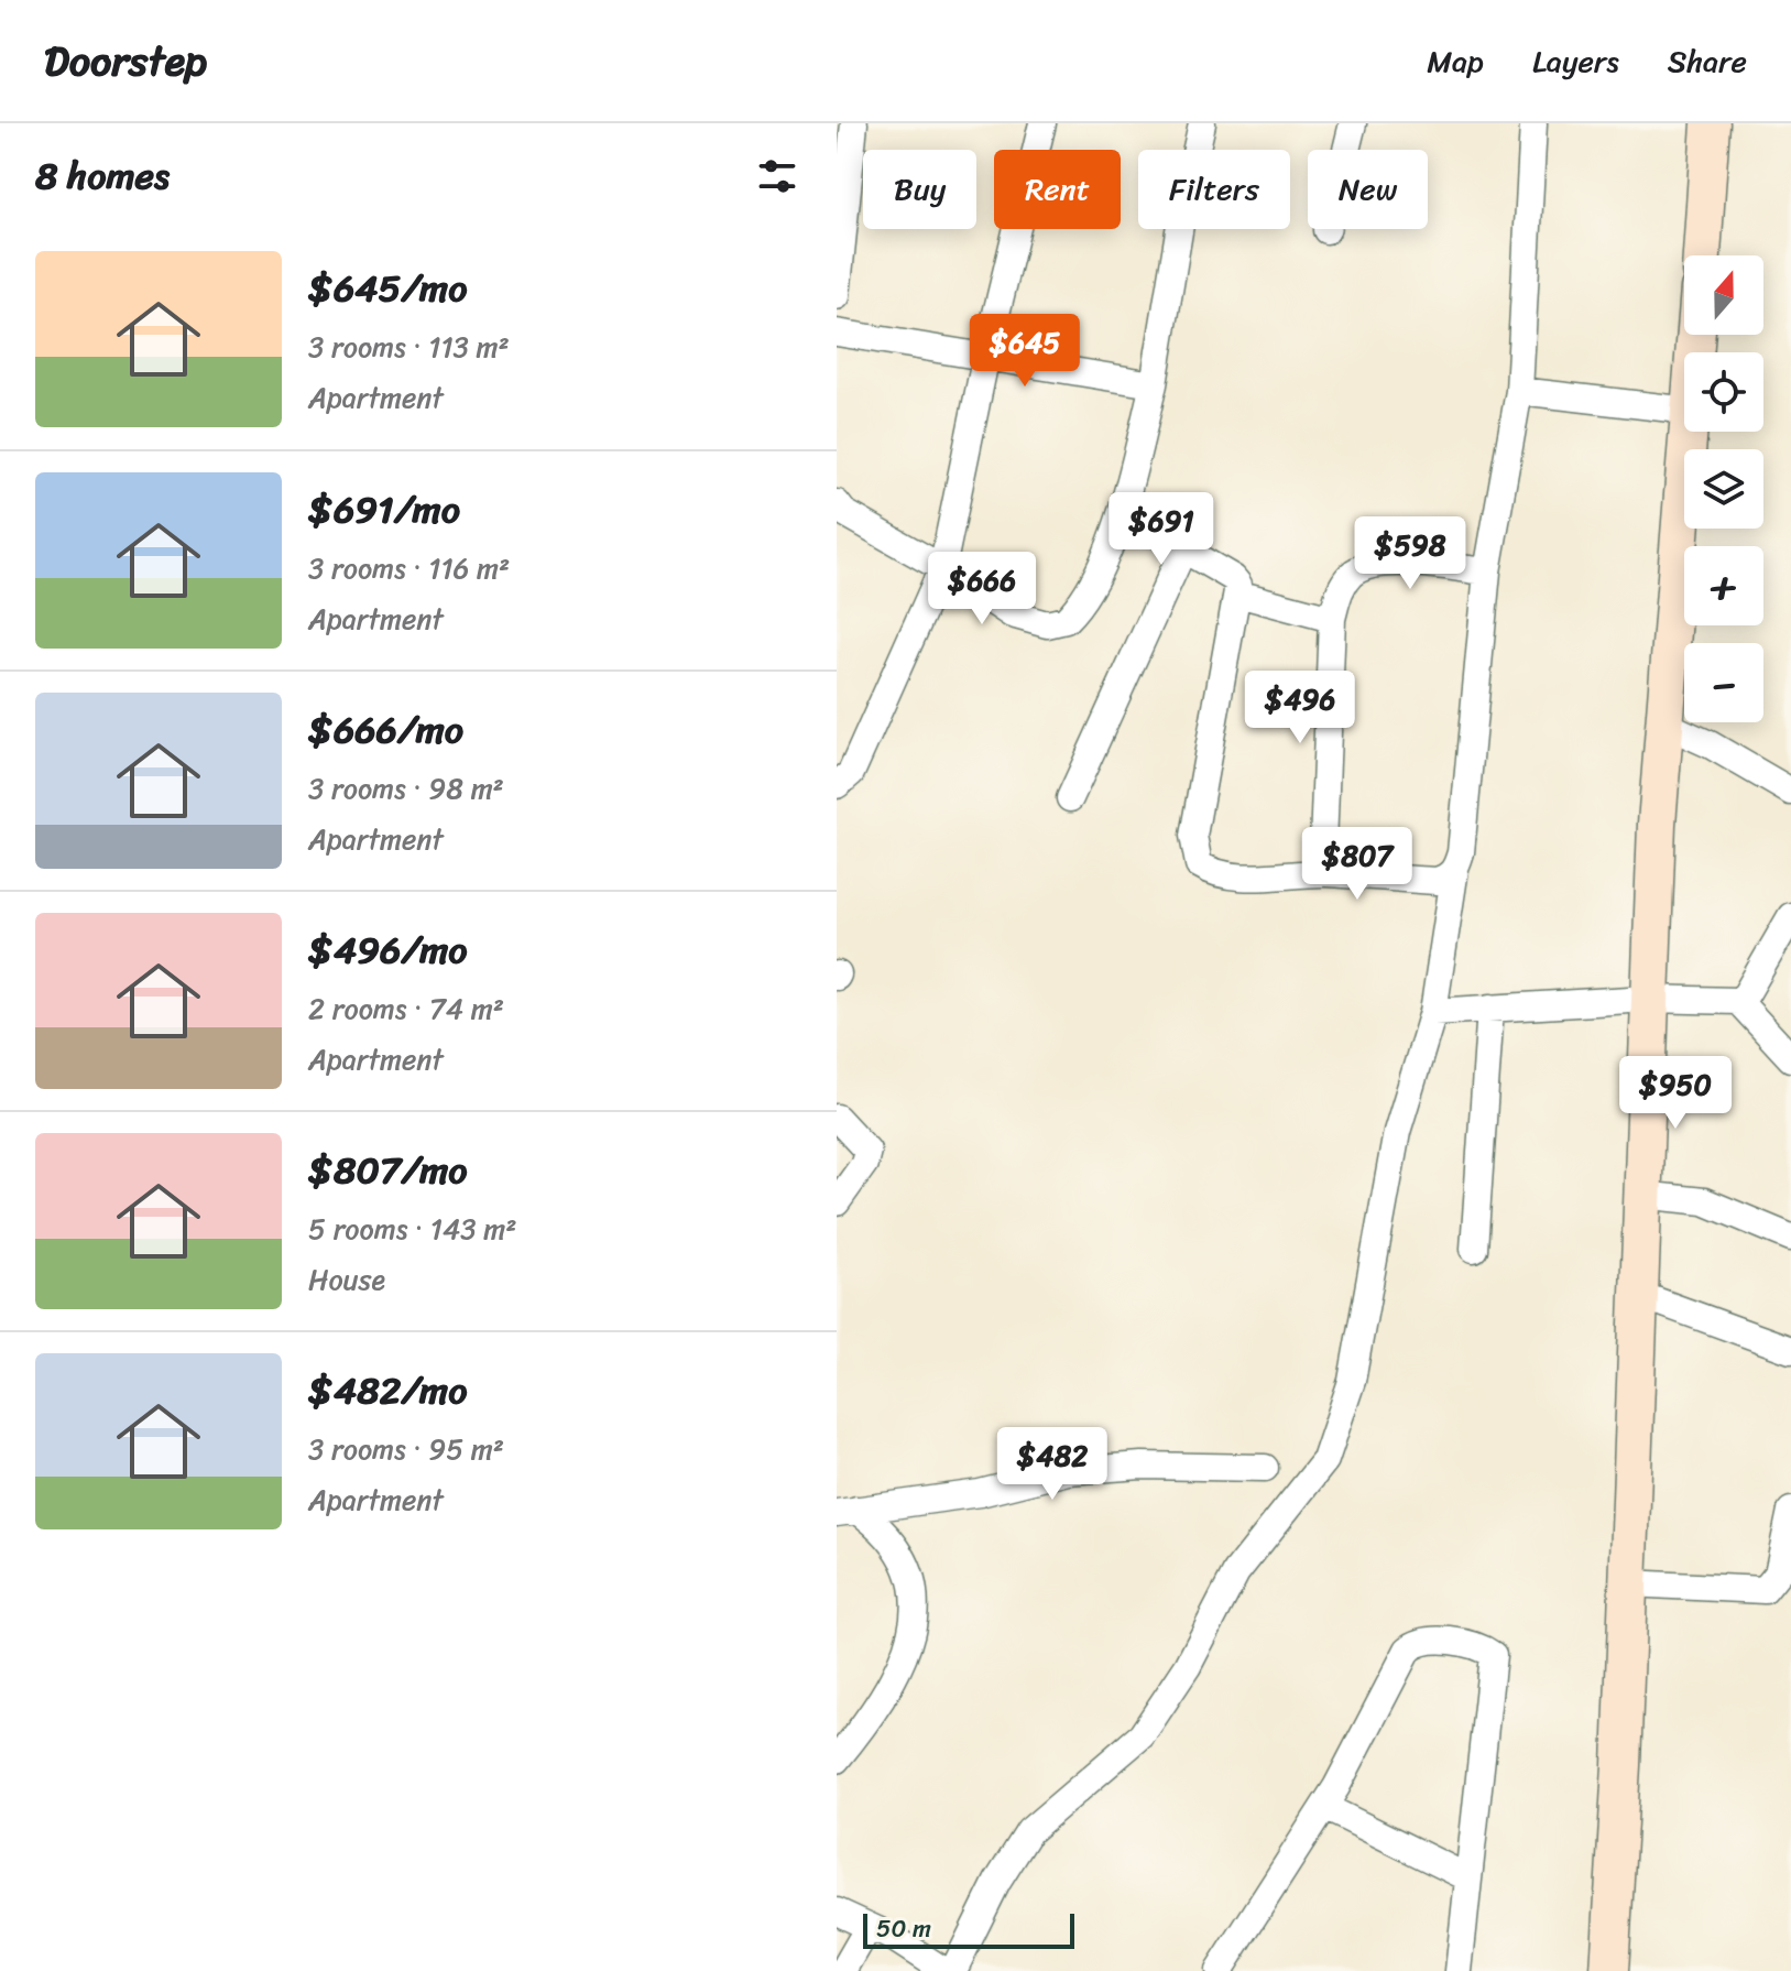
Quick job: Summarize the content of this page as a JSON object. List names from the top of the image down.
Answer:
{
  "scale_bar": "50 m",
  "north": "top",
  "page": {
    "header": "Doorstep",
    "nav": ["Map", "Layers", "Share"],
    "heading": "8 homes",
    "chip": [
      "Buy",
      "Rent",
      "Filters",
      "New"
    ],
    "list": [
      {
        "name": "$645/mo",
        "note": "3 rooms · 113 m² · Apartment"
      },
      {
        "name": "$691/mo",
        "note": "3 rooms · 116 m² · Apartment"
      },
      {
        "name": "$666/mo",
        "note": "3 rooms · 98 m² · Apartment"
      },
      {
        "name": "$496/mo",
        "note": "2 rooms · 74 m² · Apartment"
      },
      {
        "name": "$807/mo",
        "note": "5 rooms · 143 m² · House"
      },
      {
        "name": "$482/mo",
        "note": "3 rooms · 95 m² · Apartment"
      }
    ],
    "map_buttons": ["+", "−"],
    "price": [
      "$645",
      "$691",
      "$598",
      "$666",
      "$496",
      "$807",
      "$950",
      "$482"
    ],
    "scale": "50 m"
  }
}
